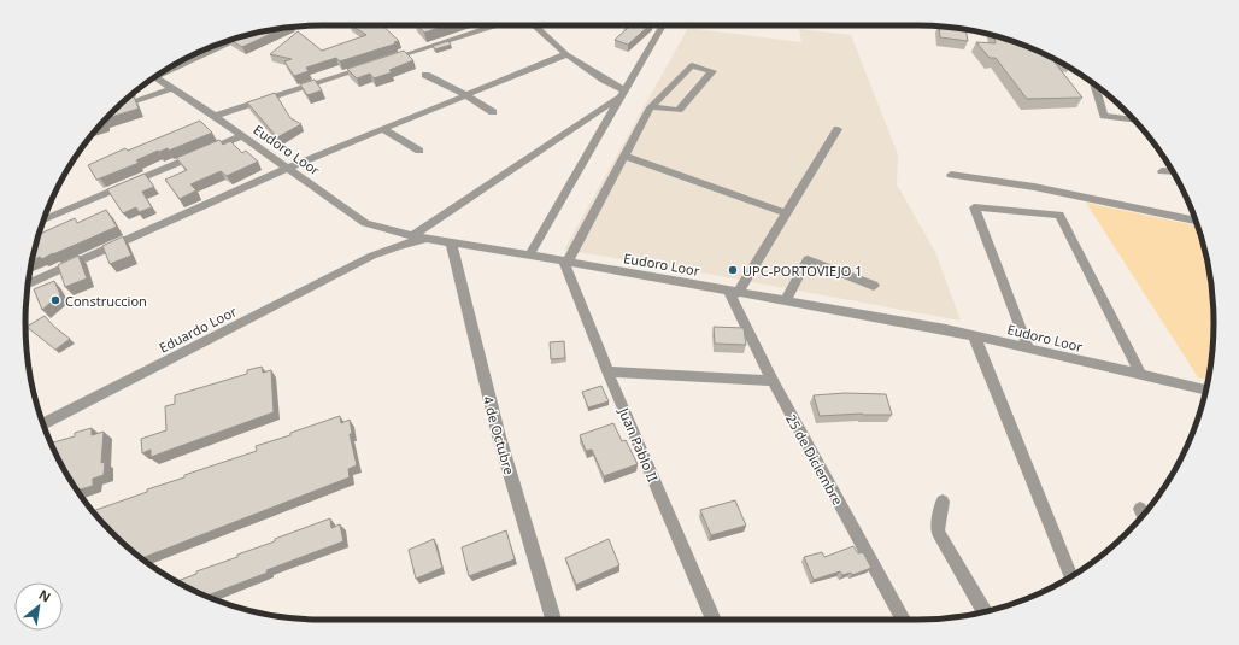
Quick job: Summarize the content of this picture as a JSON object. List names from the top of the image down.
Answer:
{
  "streets": {
    "street": [
      "Eudoro Loor",
      "Eduardo Loor",
      "4 de Octubre",
      "Juan Pablo II",
      "25 de Diciembre"
    ]
  },
  "crossings": [
    ["Eudoro Loor", "Eduardo Loor"],
    ["Eudoro Loor", "4 de Octubre"],
    ["Eudoro Loor", "Juan Pablo II"],
    ["Eudoro Loor", "25 de Diciembre"]
  ],
  "places": ["UPC-PORTOVIEJO 1", "Construccion"],
  "north": "top right"
}
